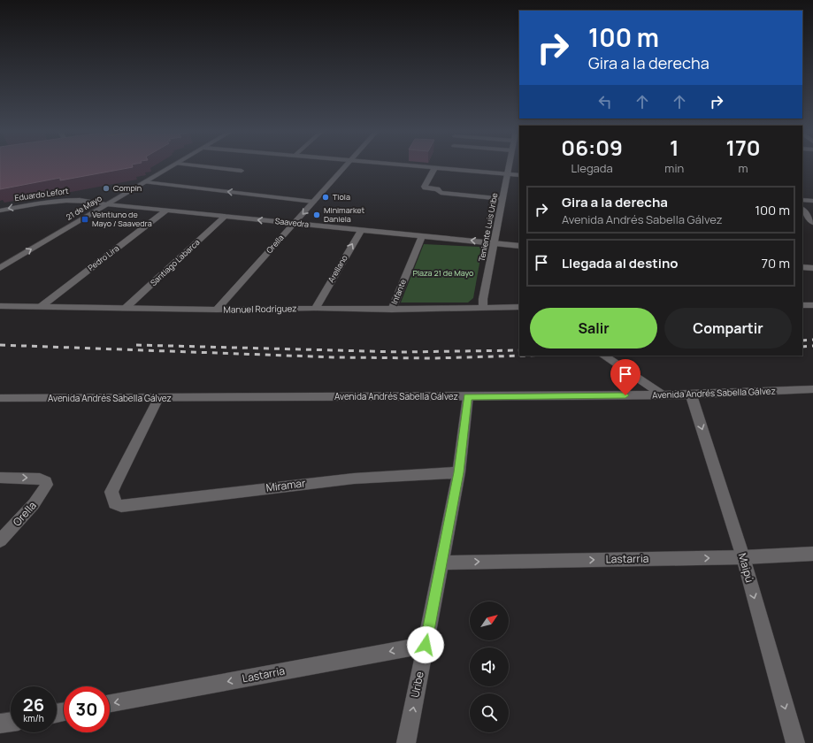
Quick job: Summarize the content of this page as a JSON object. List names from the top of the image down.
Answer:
{
  "streets": {
    "street": [
      "Eduardo Lefort",
      "21 de Mayo",
      "Saavedra",
      "Teniente Luis Uribe",
      "Orella",
      "Pedro Lira",
      "Santiago Labarca",
      "Arellano",
      "Infante",
      "Manuel Rodríguez",
      "Avenida Andrés Sabella Gálvez",
      "Miramar",
      "Lastarria",
      "Maipú",
      "Uribe"
    ]
  },
  "crossings": [
    ["Eduardo Lefort", "21 de Mayo"],
    ["Eduardo Lefort", "Saavedra"],
    ["21 de Mayo", "Saavedra"],
    ["Saavedra", "Teniente Luis Uribe"],
    ["Saavedra", "Orella"],
    ["Saavedra", "Pedro Lira"],
    ["Saavedra", "Santiago Labarca"],
    ["Saavedra", "Arellano"],
    ["Saavedra", "Infante"],
    ["Teniente Luis Uribe", "Manuel Rodríguez"],
    ["Orella", "Manuel Rodríguez"],
    ["Pedro Lira", "Manuel Rodríguez"],
    ["Santiago Labarca", "Manuel Rodríguez"],
    ["Arellano", "Manuel Rodríguez"],
    ["Infante", "Manuel Rodríguez"],
    ["Avenida Andrés Sabella Gálvez", "Miramar"],
    ["Avenida Andrés Sabella Gálvez", "Maipú"],
    ["Avenida Andrés Sabella Gálvez", "Uribe"],
    ["Miramar", "Uribe"],
    ["Lastarria", "Maipú"],
    ["Lastarria", "Uribe"]
  ],
  "one_way": [
    "Eduardo Lefort",
    "21 de Mayo",
    "Arellano",
    "Maipú"
  ],
  "parks": ["Plaza 21 de Mayo"],
  "places": {
    "other": ["Compin", "Tiola", "Minimarket Daniela"],
    "transit": ["Veintiuno de Mayo / Saavedra"]
  },
  "north": "top right",
  "page": {
    "turn": ["100 m", "Gira a la derecha"],
    "eta": [
      "06:09",
      "Llegada",
      "1",
      "min",
      "170",
      "m"
    ],
    "list": [
      {
        "name": "Gira a la derecha",
        "note": "Avenida Andrés Sabella Gálvez",
        "value": "100 m"
      },
      {
        "name": "Llegada al destino",
        "value": "70 m"
      }
    ],
    "buttons": ["Salir", "Compartir"],
    "speed": "26 km/h",
    "limit": "30"
  }
}
